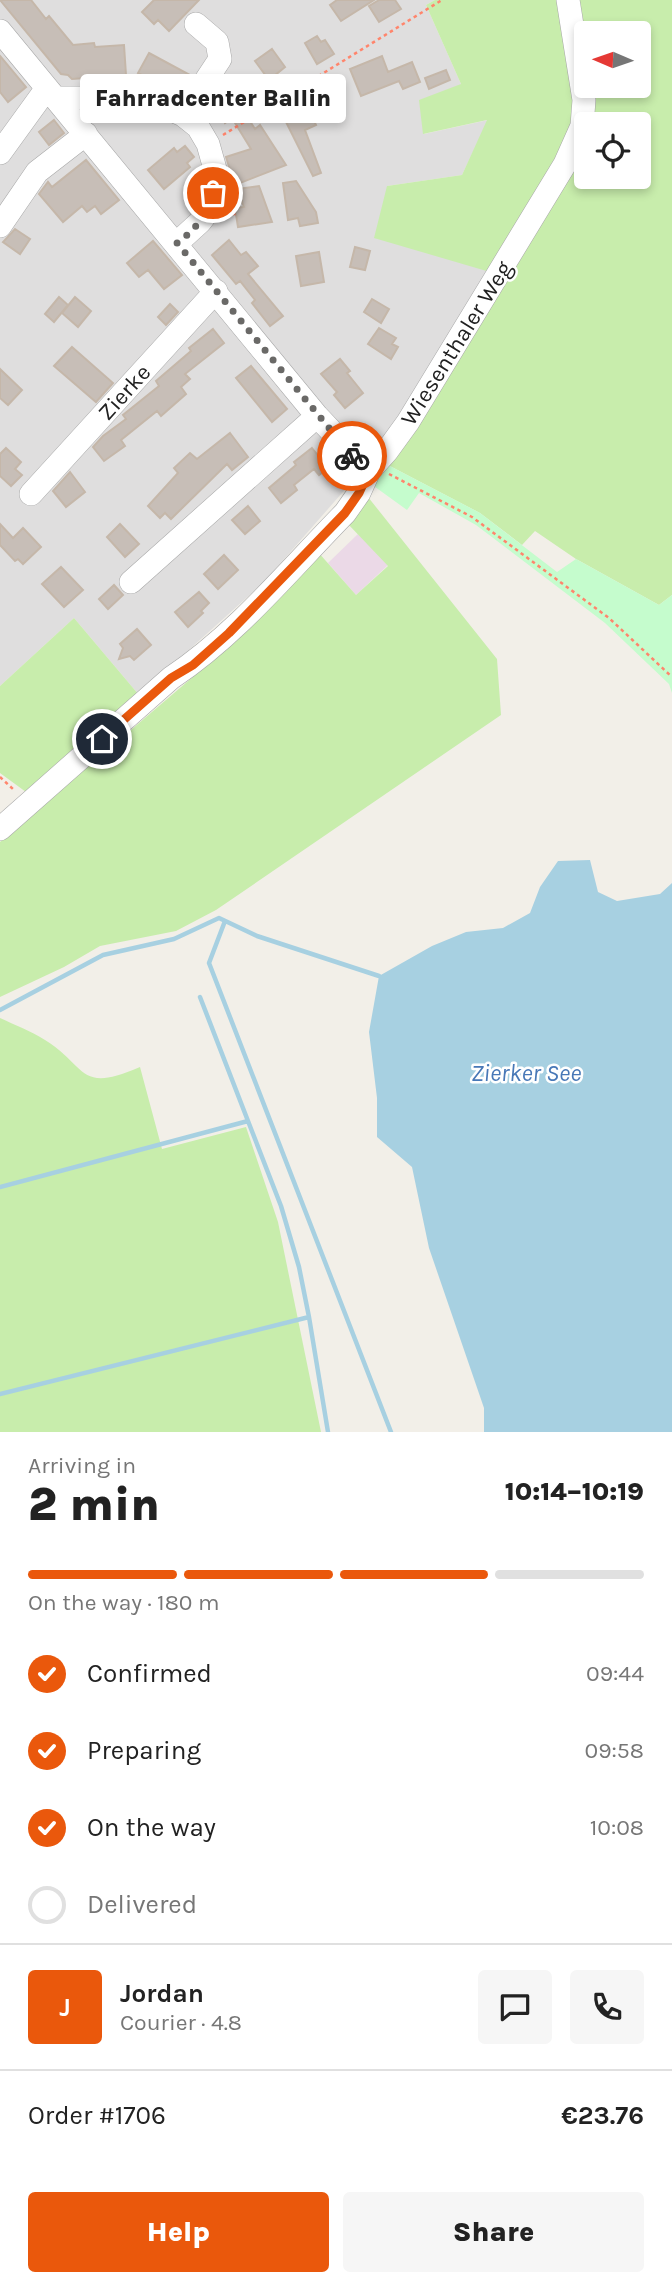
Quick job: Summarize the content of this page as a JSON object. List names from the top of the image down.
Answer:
{
  "streets": {
    "street": ["Wiesenthaler Weg", "Zierke"]
  },
  "water": ["Zierker See"],
  "places": ["Fahrradcenter Ballin"],
  "north": "left",
  "page": {
    "bubble": "Fahrradcenter Ballin",
    "heading": ["2 min", "Arriving in", "10:14–10:19"],
    "panel": [
      "Jordan",
      "Courier · 4.8",
      "Order #1706",
      "€23.76"
    ],
    "bar": "On the way · 180 m",
    "list": [
      ["Confirmed", "09:44"],
      ["Preparing", "09:58"],
      ["On the way", "10:08"],
      "Delivered"
    ],
    "round": "J",
    "buttons": ["Help", "Share"]
  }
}
